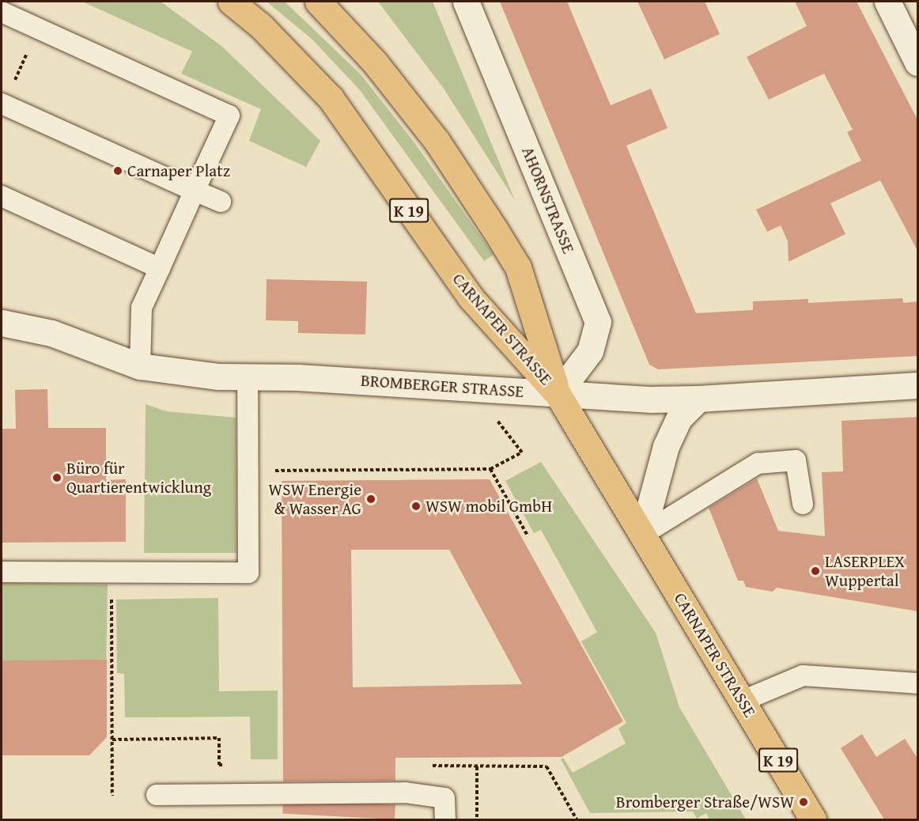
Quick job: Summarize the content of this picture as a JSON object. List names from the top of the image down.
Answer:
{
  "streets": {
    "main road": ["K 19", "CARNAPER STRASSE"],
    "street": ["AHORNSTRASSE", "BROMBERGER STRASSE"]
  },
  "crossings": [
    ["AHORNSTRASSE", "CARNAPER STRASSE"],
    ["AHORNSTRASSE", "BROMBERGER STRASSE"],
    ["CARNAPER STRASSE", "BROMBERGER STRASSE"]
  ],
  "places": [
    "Carnaper Platz",
    "Büro für Quartierentwicklung",
    "WSW Energie & Wasser AG",
    "WSW mobil GmbH",
    "LASERPLEX Wuppertal",
    "Bromberger Straße/WSW"
  ]
}
